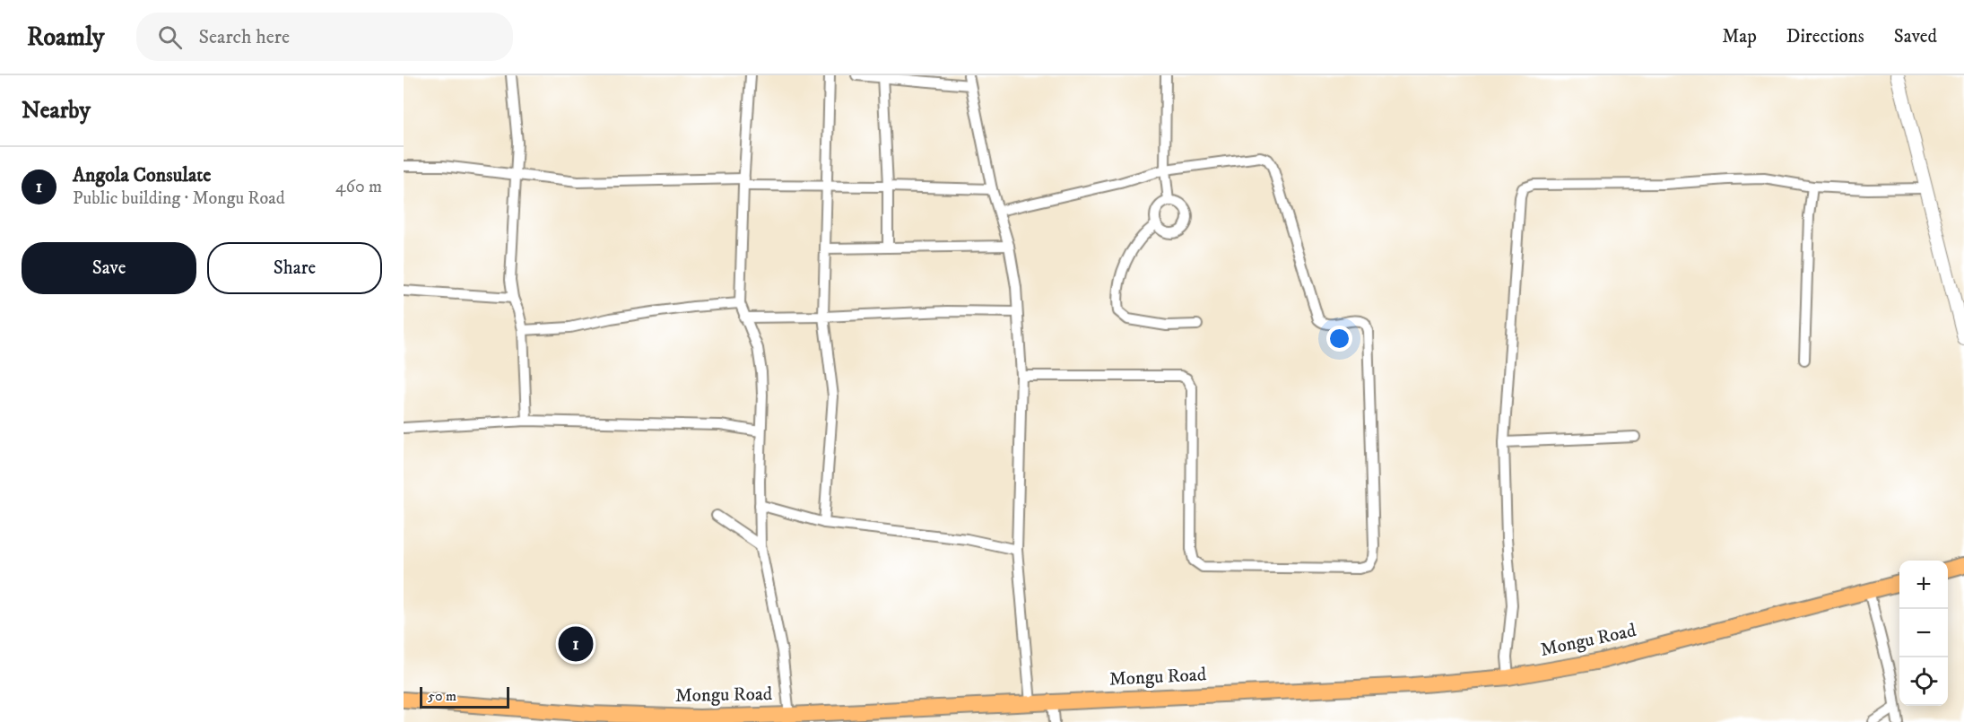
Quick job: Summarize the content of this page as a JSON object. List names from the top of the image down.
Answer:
{
  "streets": {
    "main road": ["Mongu Road"]
  },
  "scale_bar": "50 m",
  "page": {
    "header": "Roamly",
    "search": "Search here",
    "nav": ["Map", "Directions", "Saved"],
    "heading": "Nearby",
    "list": [
      {
        "mark": "1",
        "name": "Angola Consulate",
        "note": "Public building · Mongu Road",
        "value": "460 m"
      }
    ],
    "buttons": ["Save", "Share"],
    "map_buttons": ["+", "−"],
    "pins": "1",
    "scale": "50 m"
  }
}
